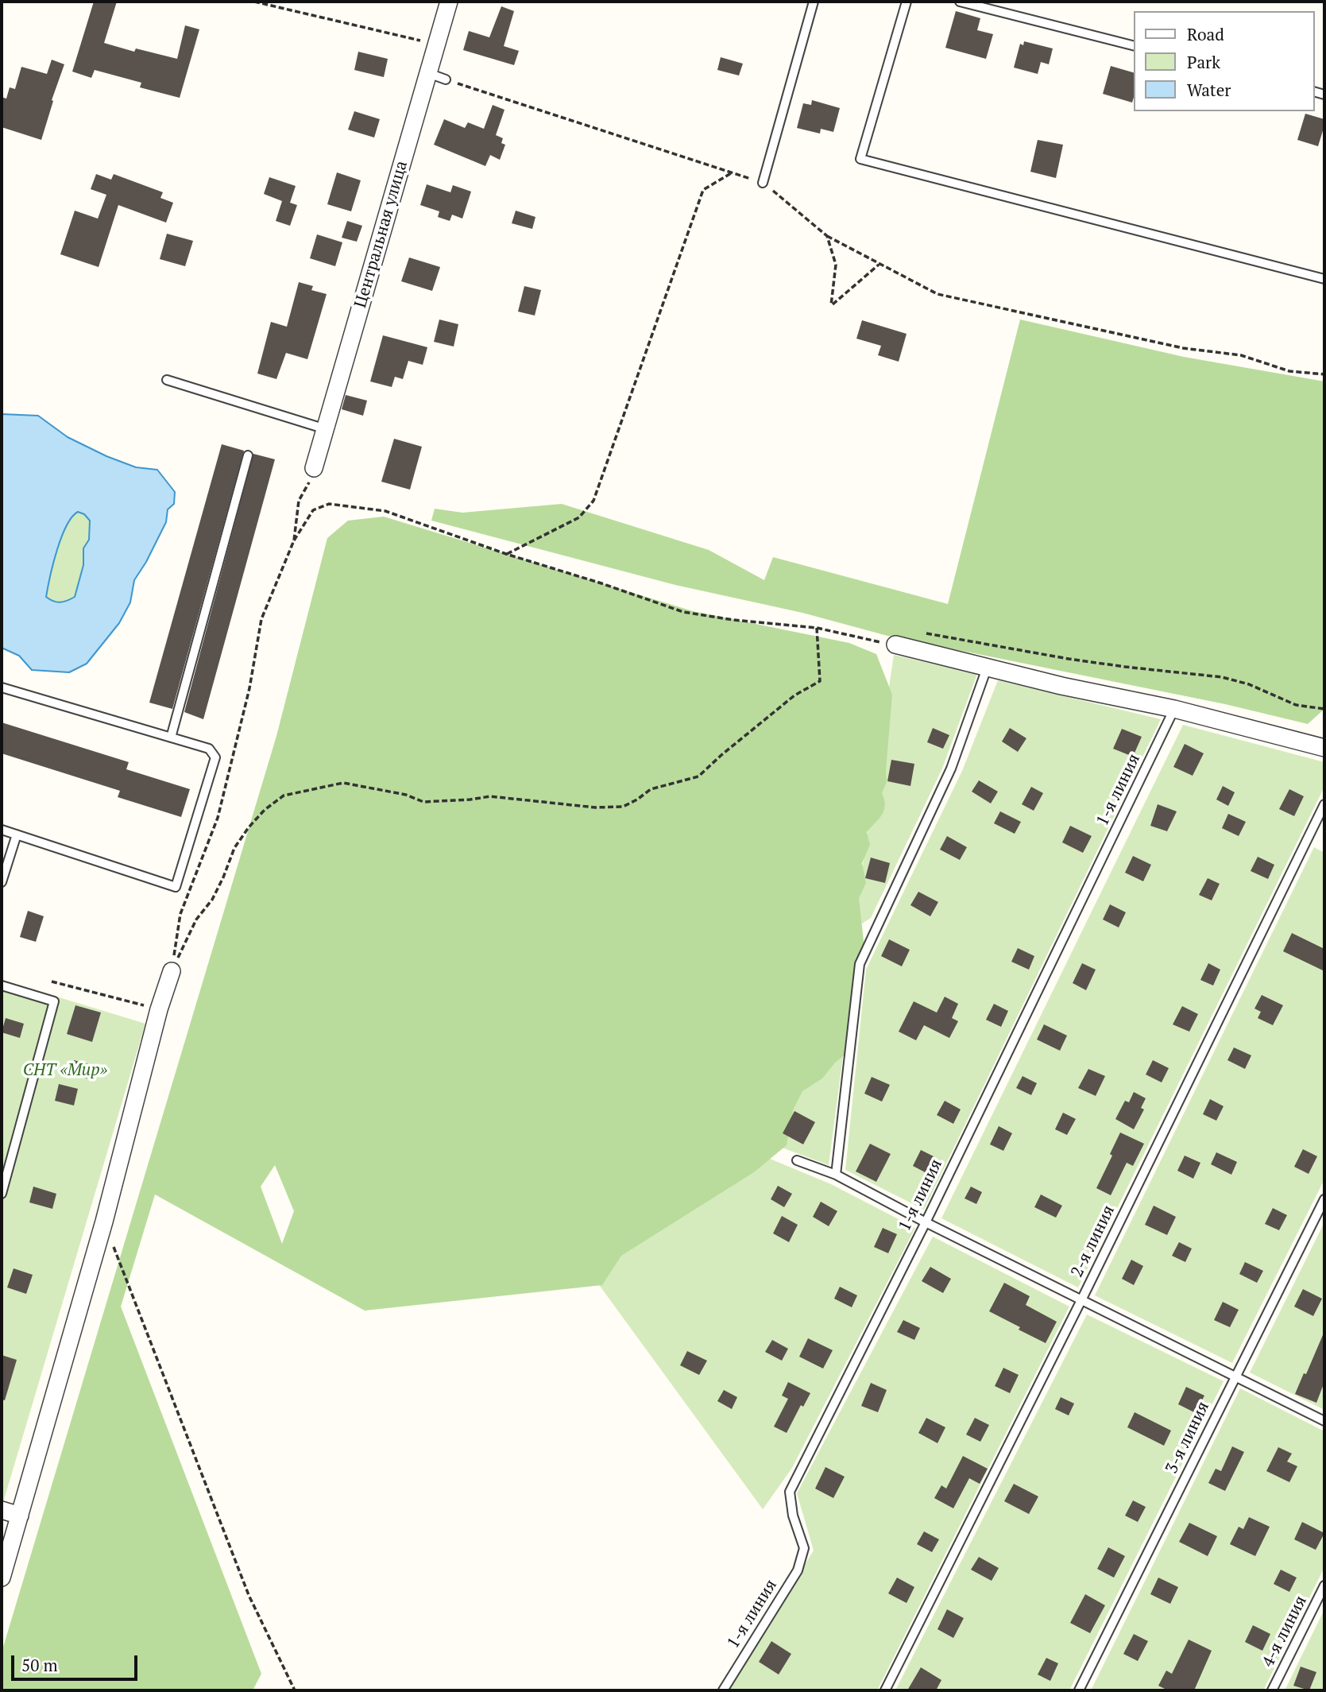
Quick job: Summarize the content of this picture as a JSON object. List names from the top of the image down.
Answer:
{
  "streets": {
    "street": ["Центральная улица"],
    "lane": [
      "1-я линия",
      "2-я линия",
      "3-я линия",
      "4-я линия"
    ]
  },
  "parks": ["СНТ «Мир»"],
  "legend": ["Road", "Park", "Water"],
  "scale_bar": "50 m"
}
